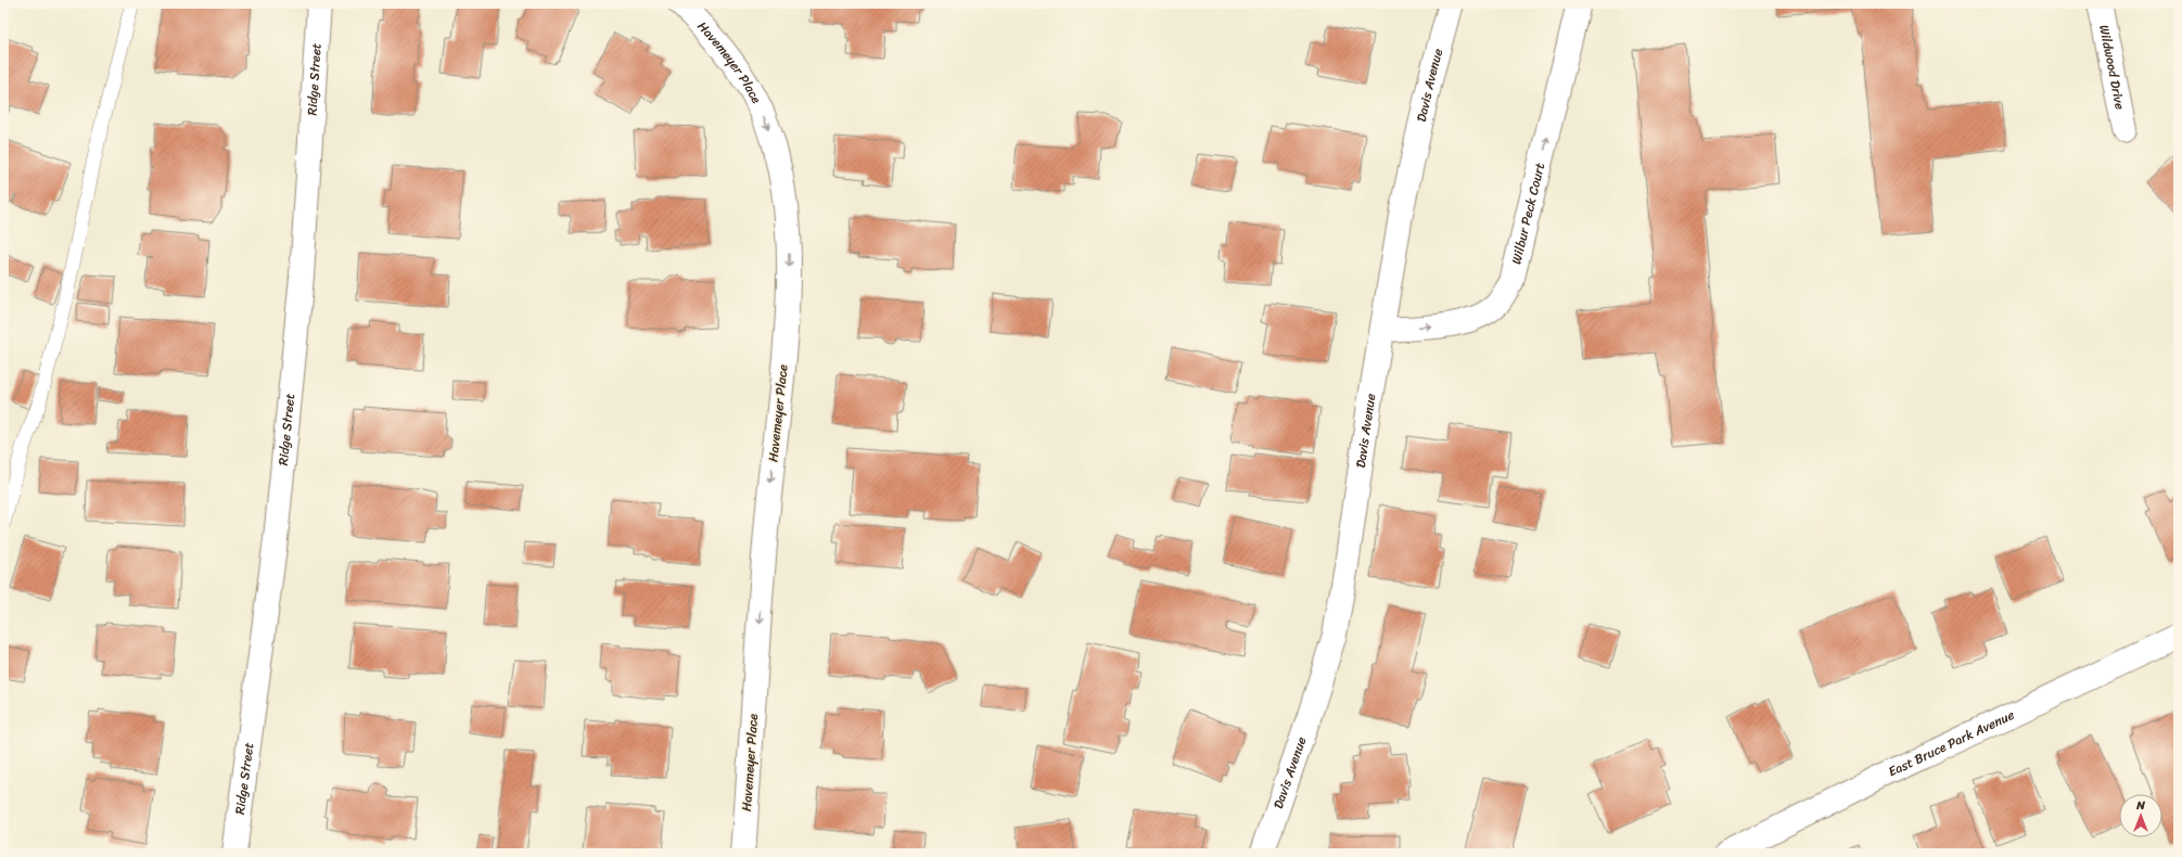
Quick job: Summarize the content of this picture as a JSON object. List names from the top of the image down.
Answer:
{
  "streets": {
    "street": [
      "Havemeyer Place",
      "Wildwood Drive",
      "Ridge Street",
      "Davis Avenue",
      "Wilbur Peck Court",
      "East Bruce Park Avenue"
    ]
  },
  "crossings": [
    ["Davis Avenue", "Wilbur Peck Court"]
  ],
  "one_way": ["Havemeyer Place", "Wilbur Peck Court"],
  "north": "top"
}
